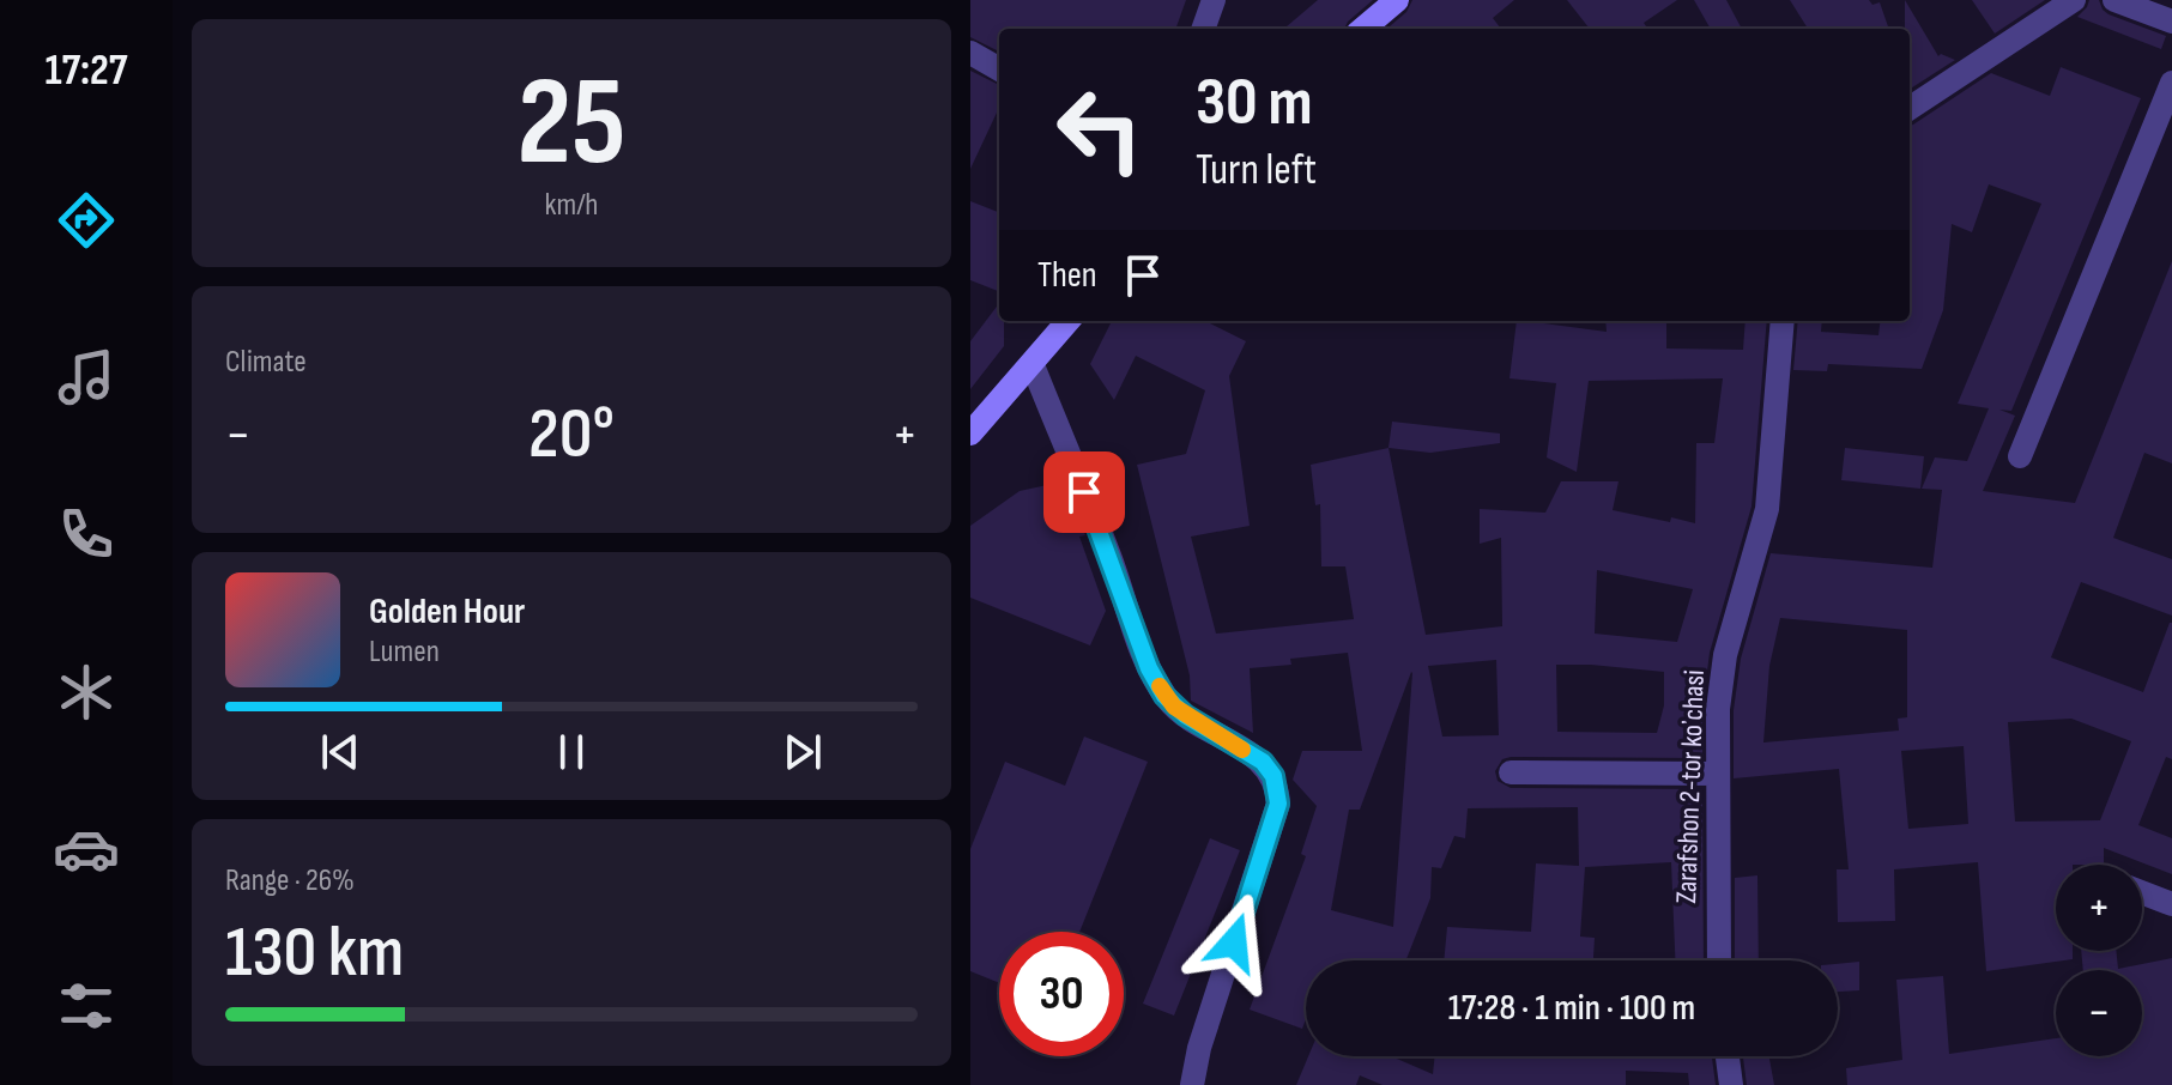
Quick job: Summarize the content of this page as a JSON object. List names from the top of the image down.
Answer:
{
  "streets": {
    "street": ["Zarafshon 2-tor koʼchasi"]
  },
  "page": {
    "tabs": "17:27",
    "tile": [
      ["25", "km/h"],
      "Climate",
      ["Range · 26%", "130 km"]
    ],
    "turn": ["30 m", "Turn left"],
    "then": "Then",
    "heat": ["−", "20°", "+"],
    "song": ["Golden Hour", "Lumen"],
    "map_buttons": ["+", "−"],
    "limit": "30",
    "trip": "17:28 · 1 min · 100 m"
  }
}
